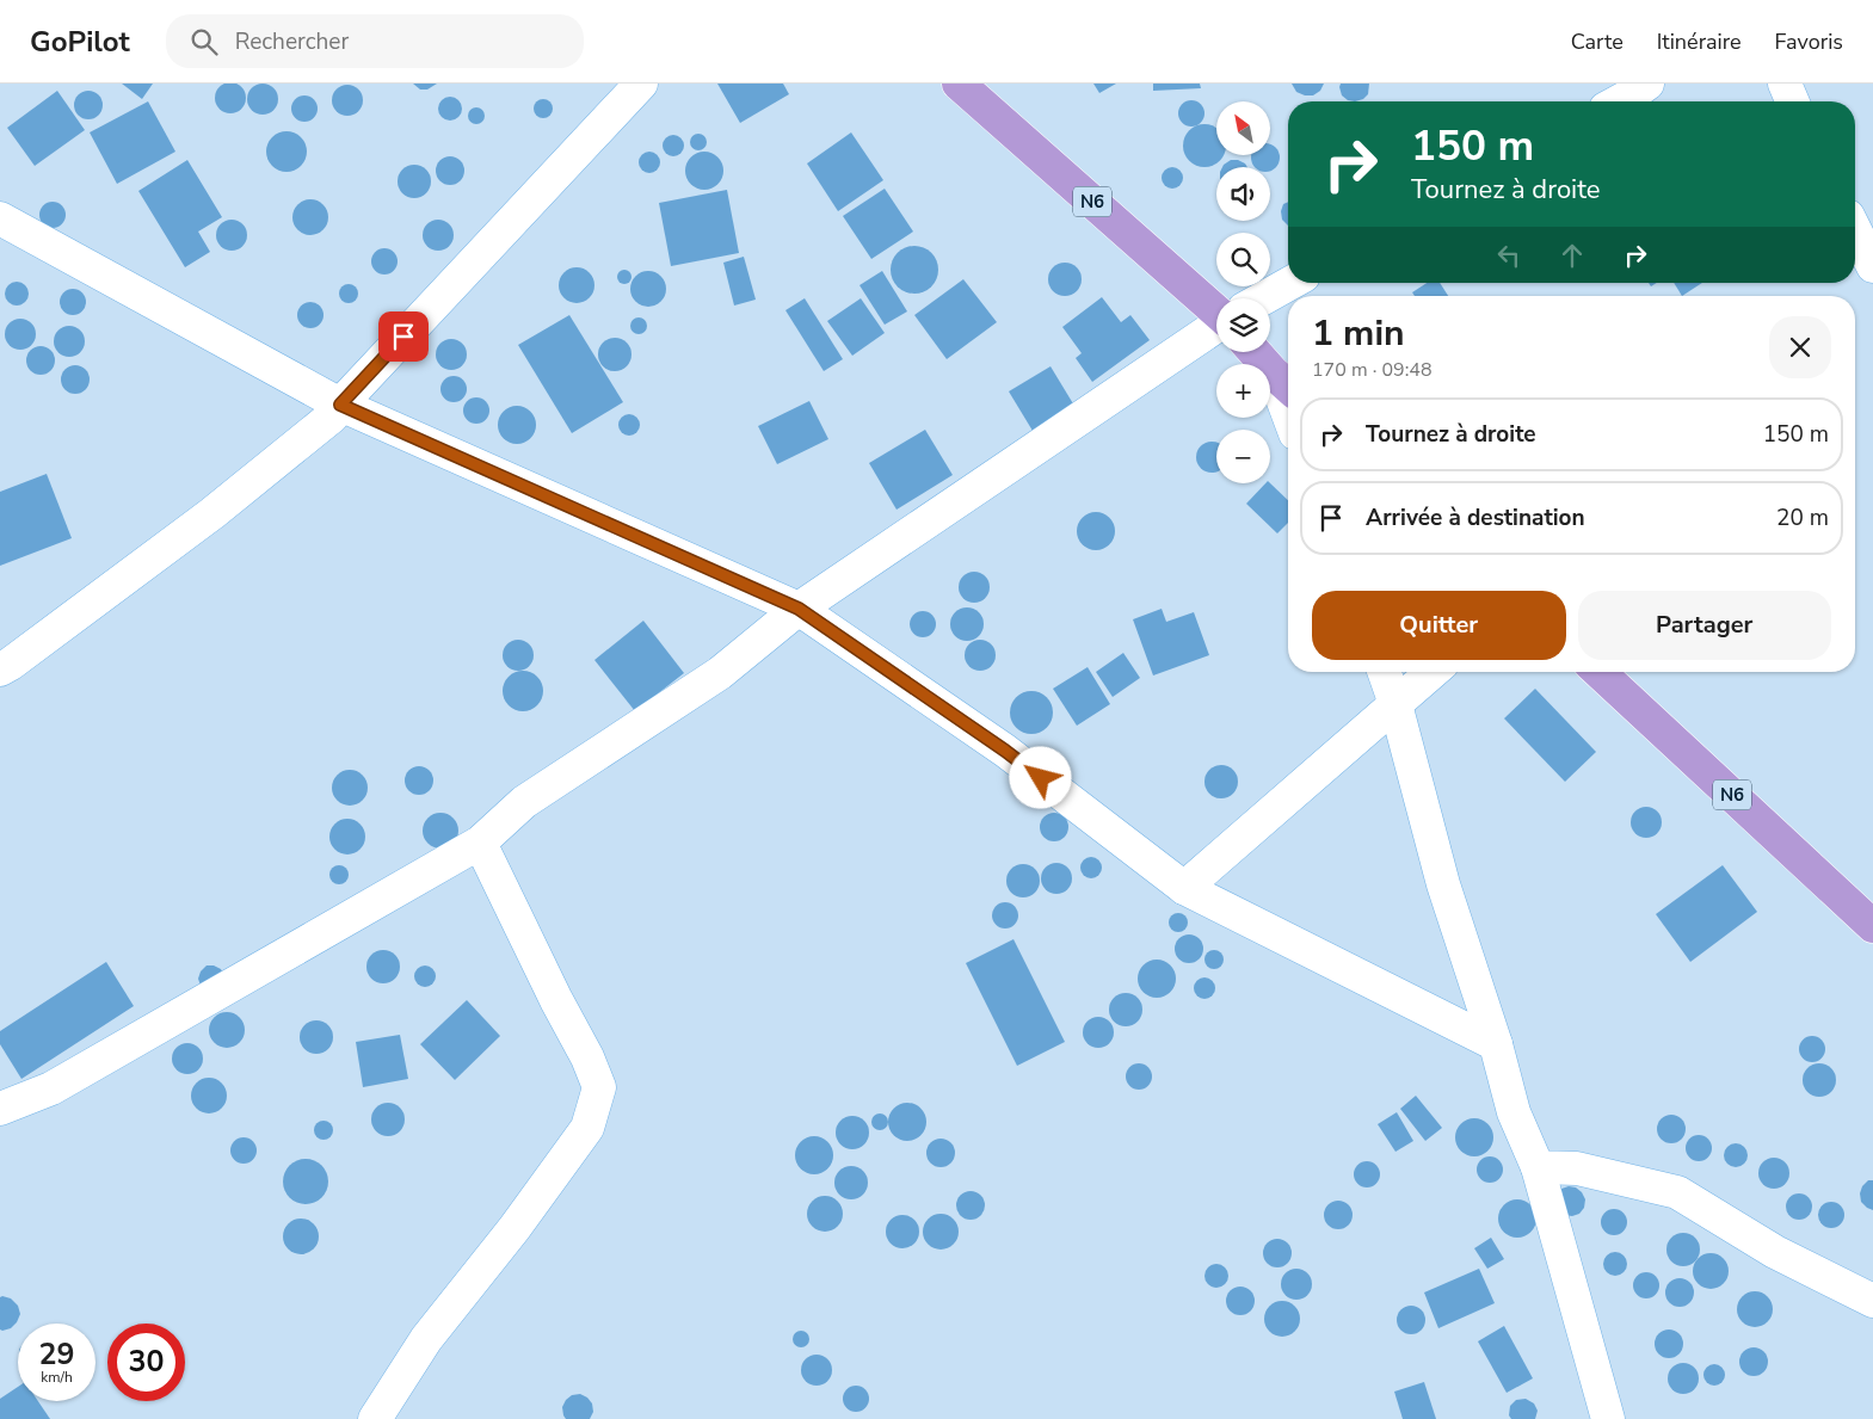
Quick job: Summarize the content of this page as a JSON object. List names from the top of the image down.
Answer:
{
  "streets": {
    "highway": ["N6"]
  },
  "north": "top left",
  "page": {
    "header": "GoPilot",
    "search": "Rechercher",
    "nav": ["Carte", "Itinéraire", "Favoris"],
    "map_buttons": ["+", "−"],
    "turn": ["150 m", "Tournez à droite"],
    "heading": ["1 min", "170 m · 09:48"],
    "list": [
      {
        "name": "Tournez à droite",
        "value": "150 m"
      },
      {
        "name": "Arrivée à destination",
        "value": "20 m"
      }
    ],
    "buttons": ["Quitter", "Partager"],
    "speed": "29 km/h",
    "limit": "30"
  }
}
